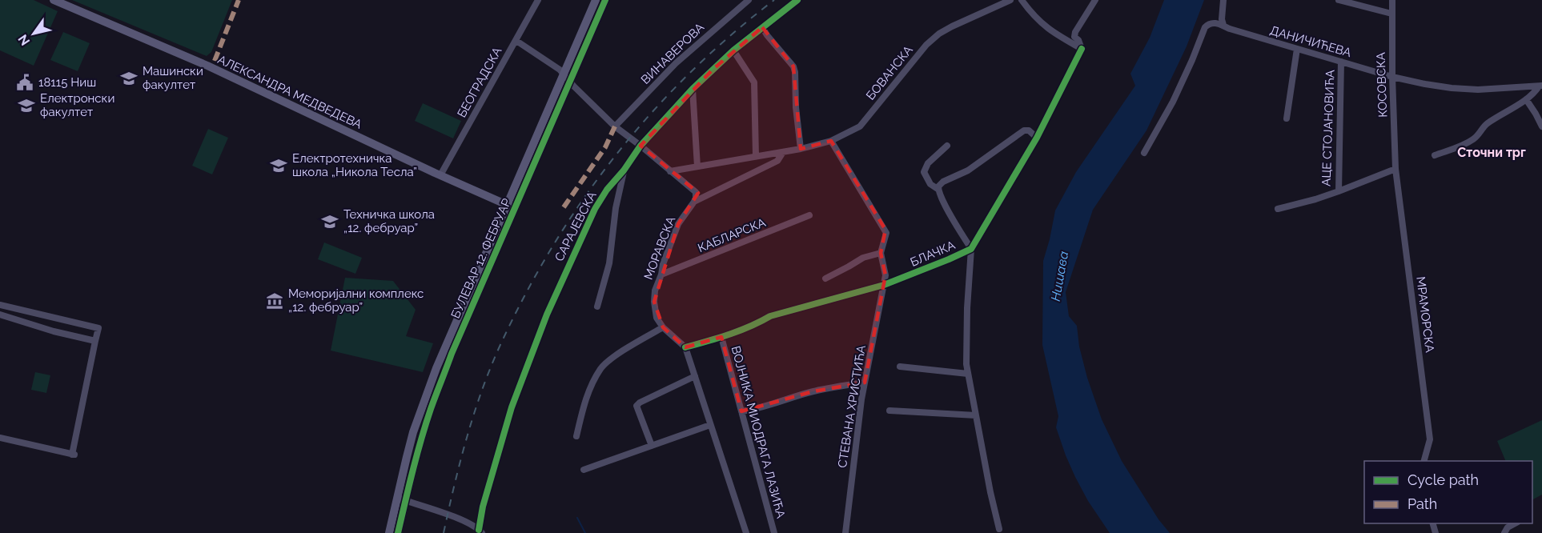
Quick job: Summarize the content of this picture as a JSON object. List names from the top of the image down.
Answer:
{
  "streets": {
    "main road": ["АЛЕКСАНДРА МЕДВЕДЕВА", "БУЛЕВАР 12. ФЕБРУАР"],
    "street": [
      "ДАНИЧИЋЕВА",
      "ВИНАВЕРОВА",
      "БОВАНСКА",
      "БЕОГРАДСКА",
      "КОСОВСКА",
      "АЦЕ СТОЈАНОВИЋА",
      "САРАЈЕВСКА",
      "КАБЛАРСКА",
      "МОРАВСКА",
      "БЛАЧКА",
      "МРАМОРСКА",
      "СТЕВАНА ХРИСТИЋА",
      "ВОЈНИКА МИОДРАГА ЛАЗИЋА"
    ]
  },
  "crossings": [
    ["ДАНИЧИЋЕВА", "КОСОВСКА"],
    ["ДАНИЧИЋЕВА", "АЦЕ СТОЈАНОВИЋА"],
    ["БОВАНСКА", "СТЕВАНА ХРИСТИЋА"],
    ["БЕОГРАДСКА", "АЛЕКСАНДРА МЕДВЕДЕВА"],
    ["КОСОВСКА", "МРАМОРСКА"],
    ["АЛЕКСАНДРА МЕДВЕДЕВА", "БУЛЕВАР 12. ФЕБРУАР"],
    ["КАБЛАРСКА", "МОРАВСКА"],
    ["МОРАВСКА", "БЛАЧКА"],
    ["БЛАЧКА", "СТЕВАНА ХРИСТИЋА"],
    ["БЛАЧКА", "ВОЈНИКА МИОДРАГА ЛАЗИЋА"]
  ],
  "districts": ["Сточни трг"],
  "water": ["Нишава"],
  "places": {
    "school or university": [
      "Машински факултет",
      "Електронски факултет",
      "Електротехничка школа „Никола Тесла”",
      "Техничка школа „12. фебруар”"
    ],
    "public building": ["18115 Ниш"],
    "museum": ["Меморијални комплекс „12. фебруар”"]
  },
  "legend": ["Cycle path", "Path"],
  "north": "bottom left"
}
